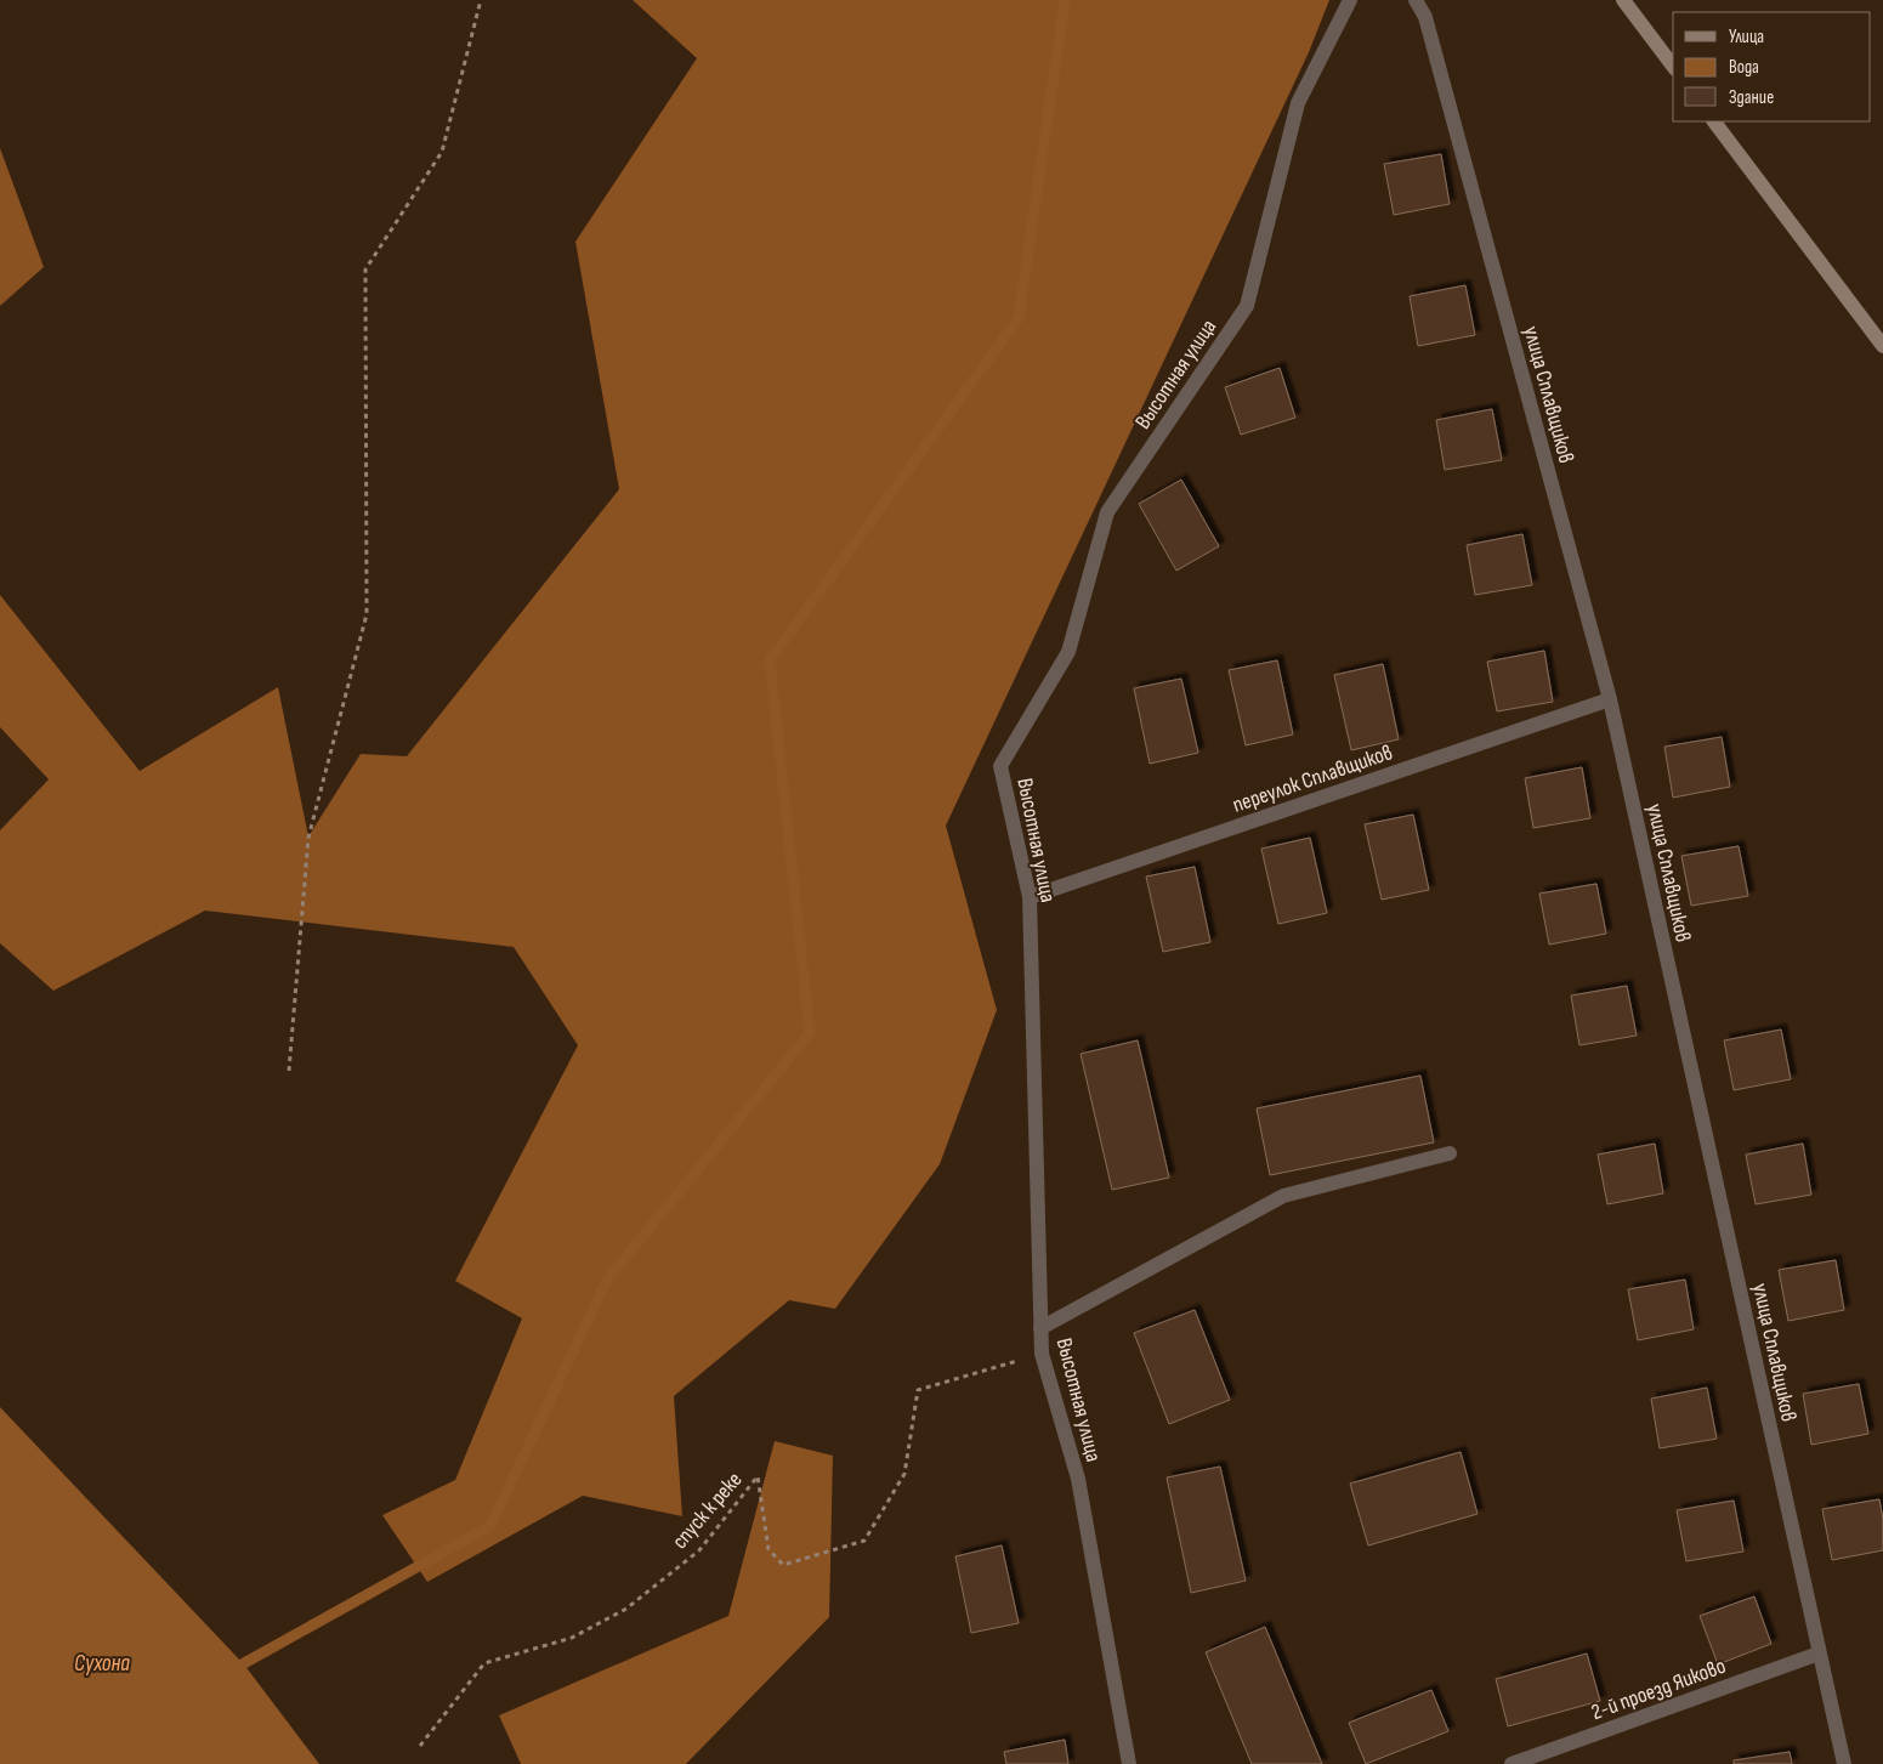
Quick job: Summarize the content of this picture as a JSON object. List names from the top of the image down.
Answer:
{
  "streets": {
    "street": [
      "Высотная улица",
      "улица Сплавщиков",
      "переулок Сплавщиков",
      "2-й проезд Яиково"
    ],
    "path": ["спуск к реке"]
  },
  "crossings": [
    ["Высотная улица", "переулок Сплавщиков"],
    ["Высотная улица", "спуск к реке"],
    ["улица Сплавщиков", "переулок Сплавщиков"],
    ["улица Сплавщиков", "2-й проезд Яиково"]
  ],
  "water": ["Сухона"],
  "legend": ["Улица", "Вода", "Здание"]
}
